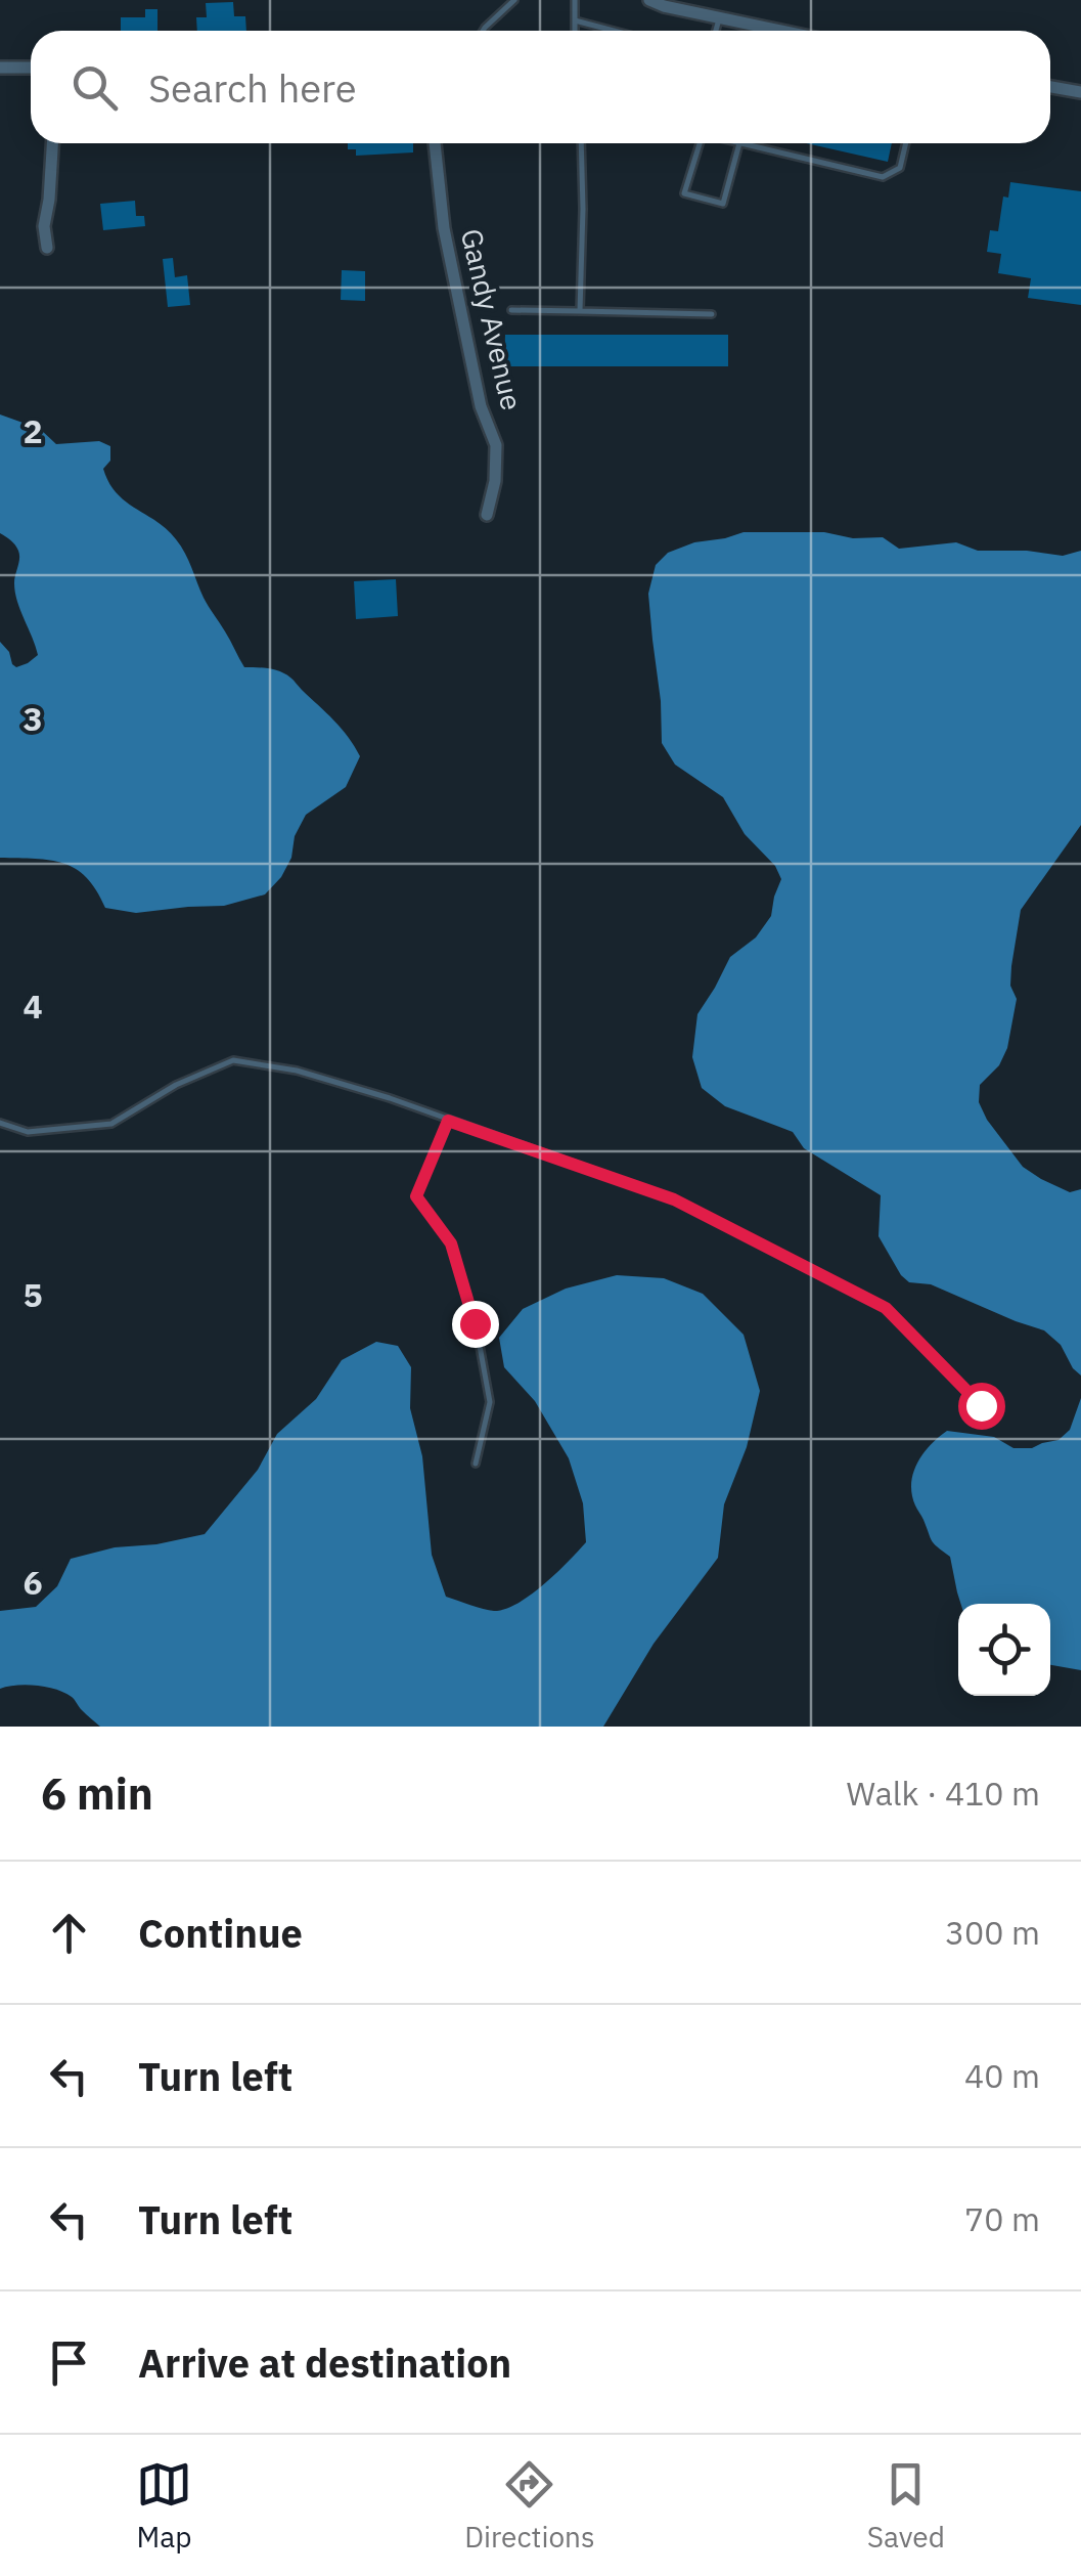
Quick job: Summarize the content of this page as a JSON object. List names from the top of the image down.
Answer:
{
  "streets": {
    "street": ["Gandy Avenue"]
  },
  "page": {
    "search": "Search here",
    "heading": ["6 min", "Walk · 410 m"],
    "list": [
      ["Continue", "300 m"],
      ["Turn left", "40 m"],
      ["Turn left", "70 m"],
      "Arrive at destination"
    ],
    "nav": ["Map", "Directions", "Saved"]
  },
  "grid": {
    "rows": [
      "2",
      "3",
      "4",
      "5",
      "6"
    ]
  }
}
